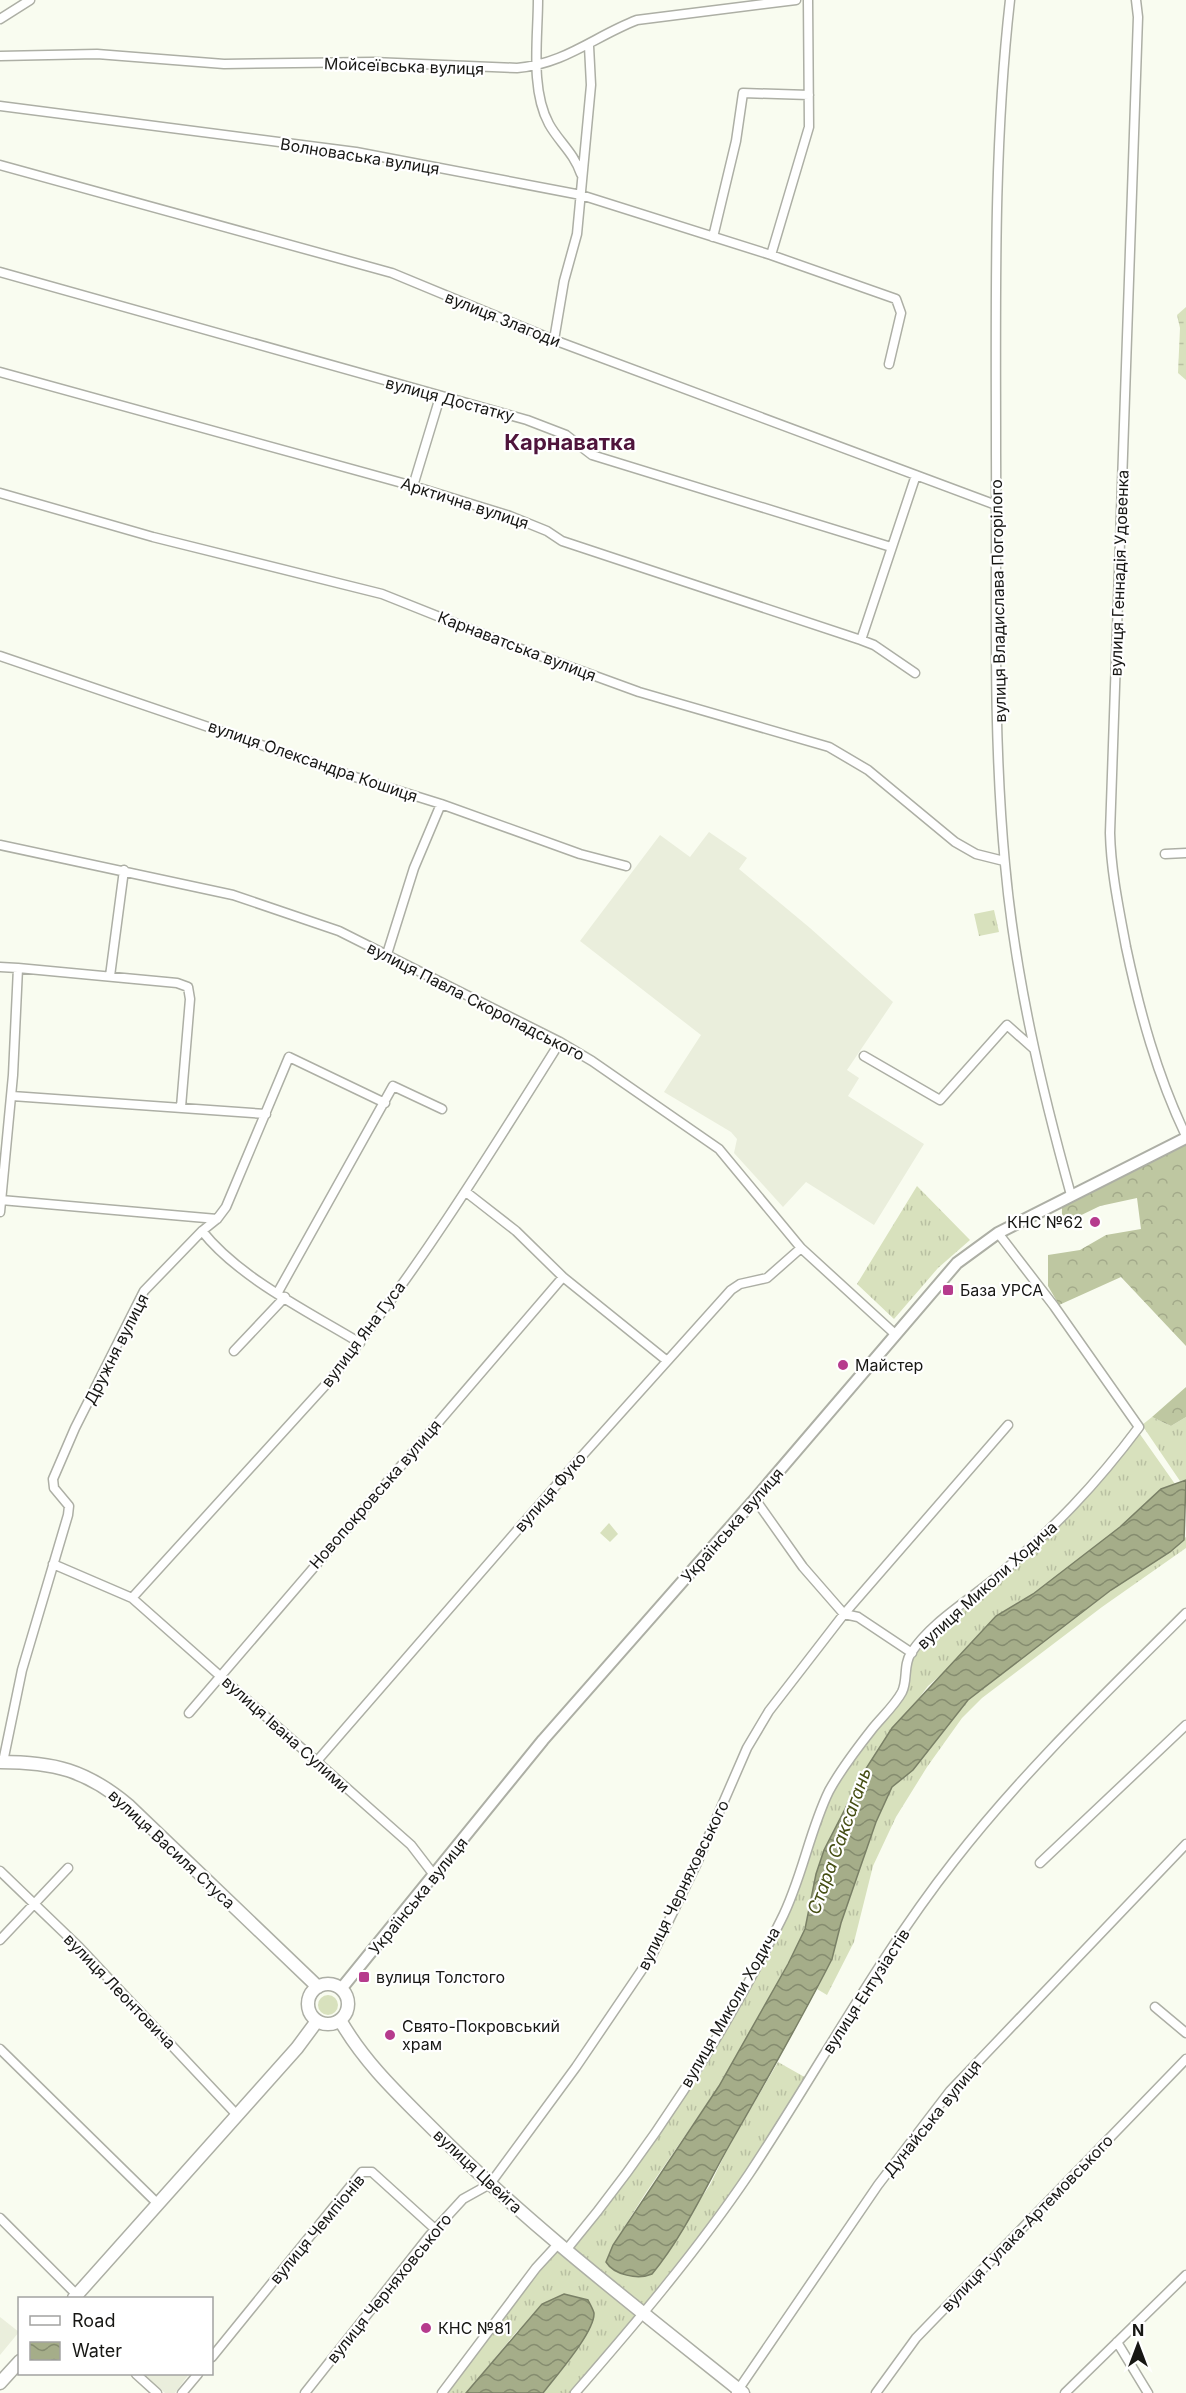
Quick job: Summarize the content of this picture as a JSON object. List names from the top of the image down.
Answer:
{
  "streets": {
    "main road": ["вулиця Василя Стуса", "вулиця Цвейга"],
    "street": [
      "Мойсеївська вулиця",
      "Волноваська вулиця",
      "вулиця Злагоди",
      "вулиця Достатку",
      "Арктична вулиця",
      "вулиця Геннадія Удовенка",
      "вулиця Владислава Погорілого",
      "Карнаватська вулиця",
      "вулиця Олександра Кошиця",
      "вулиця Павла Скоропадського",
      "вулиця Яна Гуса",
      "Дружня вулиця",
      "вулиця Фуко",
      "Новопокровська вулиця",
      "Українська вулиця",
      "вулиця Миколи Ходича",
      "вулиця Івана Сулими",
      "вулиця Черняховського",
      "вулиця Леонтовича",
      "вулиця Ентузіастів",
      "Дунайська вулиця",
      "вулиця Гулака-Артемовського",
      "вулиця Чемпіонів"
    ]
  },
  "crossings": [
    ["вулиця Злагоди", "вулиця Владислава Погорілого"],
    ["вулиця Геннадія Удовенка", "Українська вулиця"],
    ["вулиця Владислава Погорілого", "Карнаватська вулиця"],
    ["вулиця Владислава Погорілого", "Українська вулиця"],
    ["вулиця Павла Скоропадського", "вулиця Яна Гуса"],
    ["вулиця Павла Скоропадського", "вулиця Фуко"],
    ["вулиця Павла Скоропадського", "Українська вулиця"],
    ["вулиця Яна Гуса", "вулиця Івана Сулими"],
    ["Дружня вулиця", "вулиця Василя Стуса"],
    ["вулиця Фуко", "вулиця Івана Сулими"],
    ["Новопокровська вулиця", "вулиця Івана Сулими"],
    ["Українська вулиця", "вулиця Миколи Ходича"],
    ["Українська вулиця", "вулиця Івана Сулими"],
    ["Українська вулиця", "вулиця Василя Стуса"],
    ["Українська вулиця", "вулиця Цвейга"],
    ["вулиця Миколи Ходича", "вулиця Цвейга"],
    ["вулиця Василя Стуса", "вулиця Цвейга"],
    ["вулиця Черняховського", "вулиця Цвейга"],
    ["вулиця Черняховського", "вулиця Чемпіонів"],
    ["вулиця Ентузіастів", "вулиця Цвейга"],
    ["Дунайська вулиця", "вулиця Цвейга"]
  ],
  "districts": ["Карнаватка"],
  "water": ["Стара Саксагань"],
  "places": {
    "other": [
      "КНС №62",
      "Майстер",
      "Свято-Покровський храм",
      "КНС №81"
    ],
    "transit": ["База УРСА", "вулиця Толстого"]
  },
  "legend": ["Road", "Water"],
  "north": "top"
}
